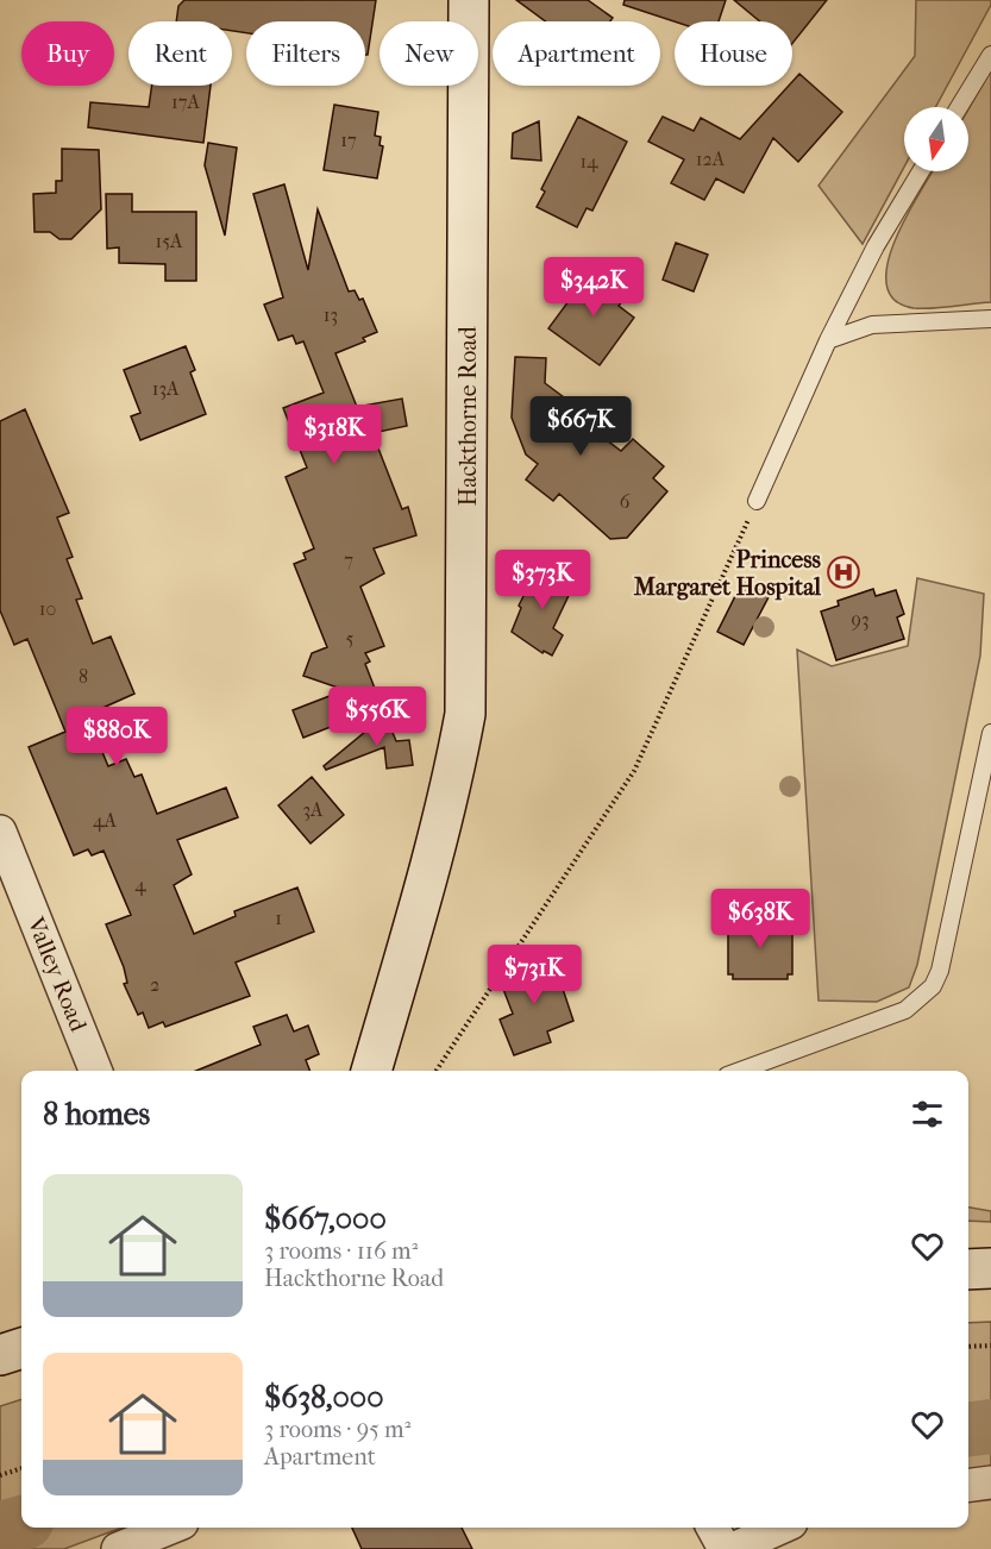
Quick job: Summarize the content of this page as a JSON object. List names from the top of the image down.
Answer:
{
  "streets": {
    "street": ["Hackthorne Road", "Valley Road"]
  },
  "places": {
    "hospital": ["Princess Margaret Hospital"]
  },
  "house_numbers": [
    "17A",
    "17",
    "12A",
    "14",
    "15A",
    "13",
    "13A",
    "6",
    "7",
    "10",
    "93",
    "5",
    "8",
    "3A",
    "4A",
    "4",
    "1",
    "2"
  ],
  "north": "bottom",
  "page": {
    "chip": [
      "Buy",
      "Rent",
      "Filters",
      "New",
      "Apartment",
      "House"
    ],
    "price": [
      "$342K",
      "$667K",
      "$318K",
      "$373K",
      "$556K",
      "$880K",
      "$638K",
      "$731K"
    ],
    "heading": "8 homes",
    "list": [
      {
        "name": "$667,000",
        "note": "3 rooms · 116 m² · Hackthorne Road"
      },
      {
        "name": "$638,000",
        "note": "3 rooms · 95 m² · Apartment"
      }
    ]
  }
}
